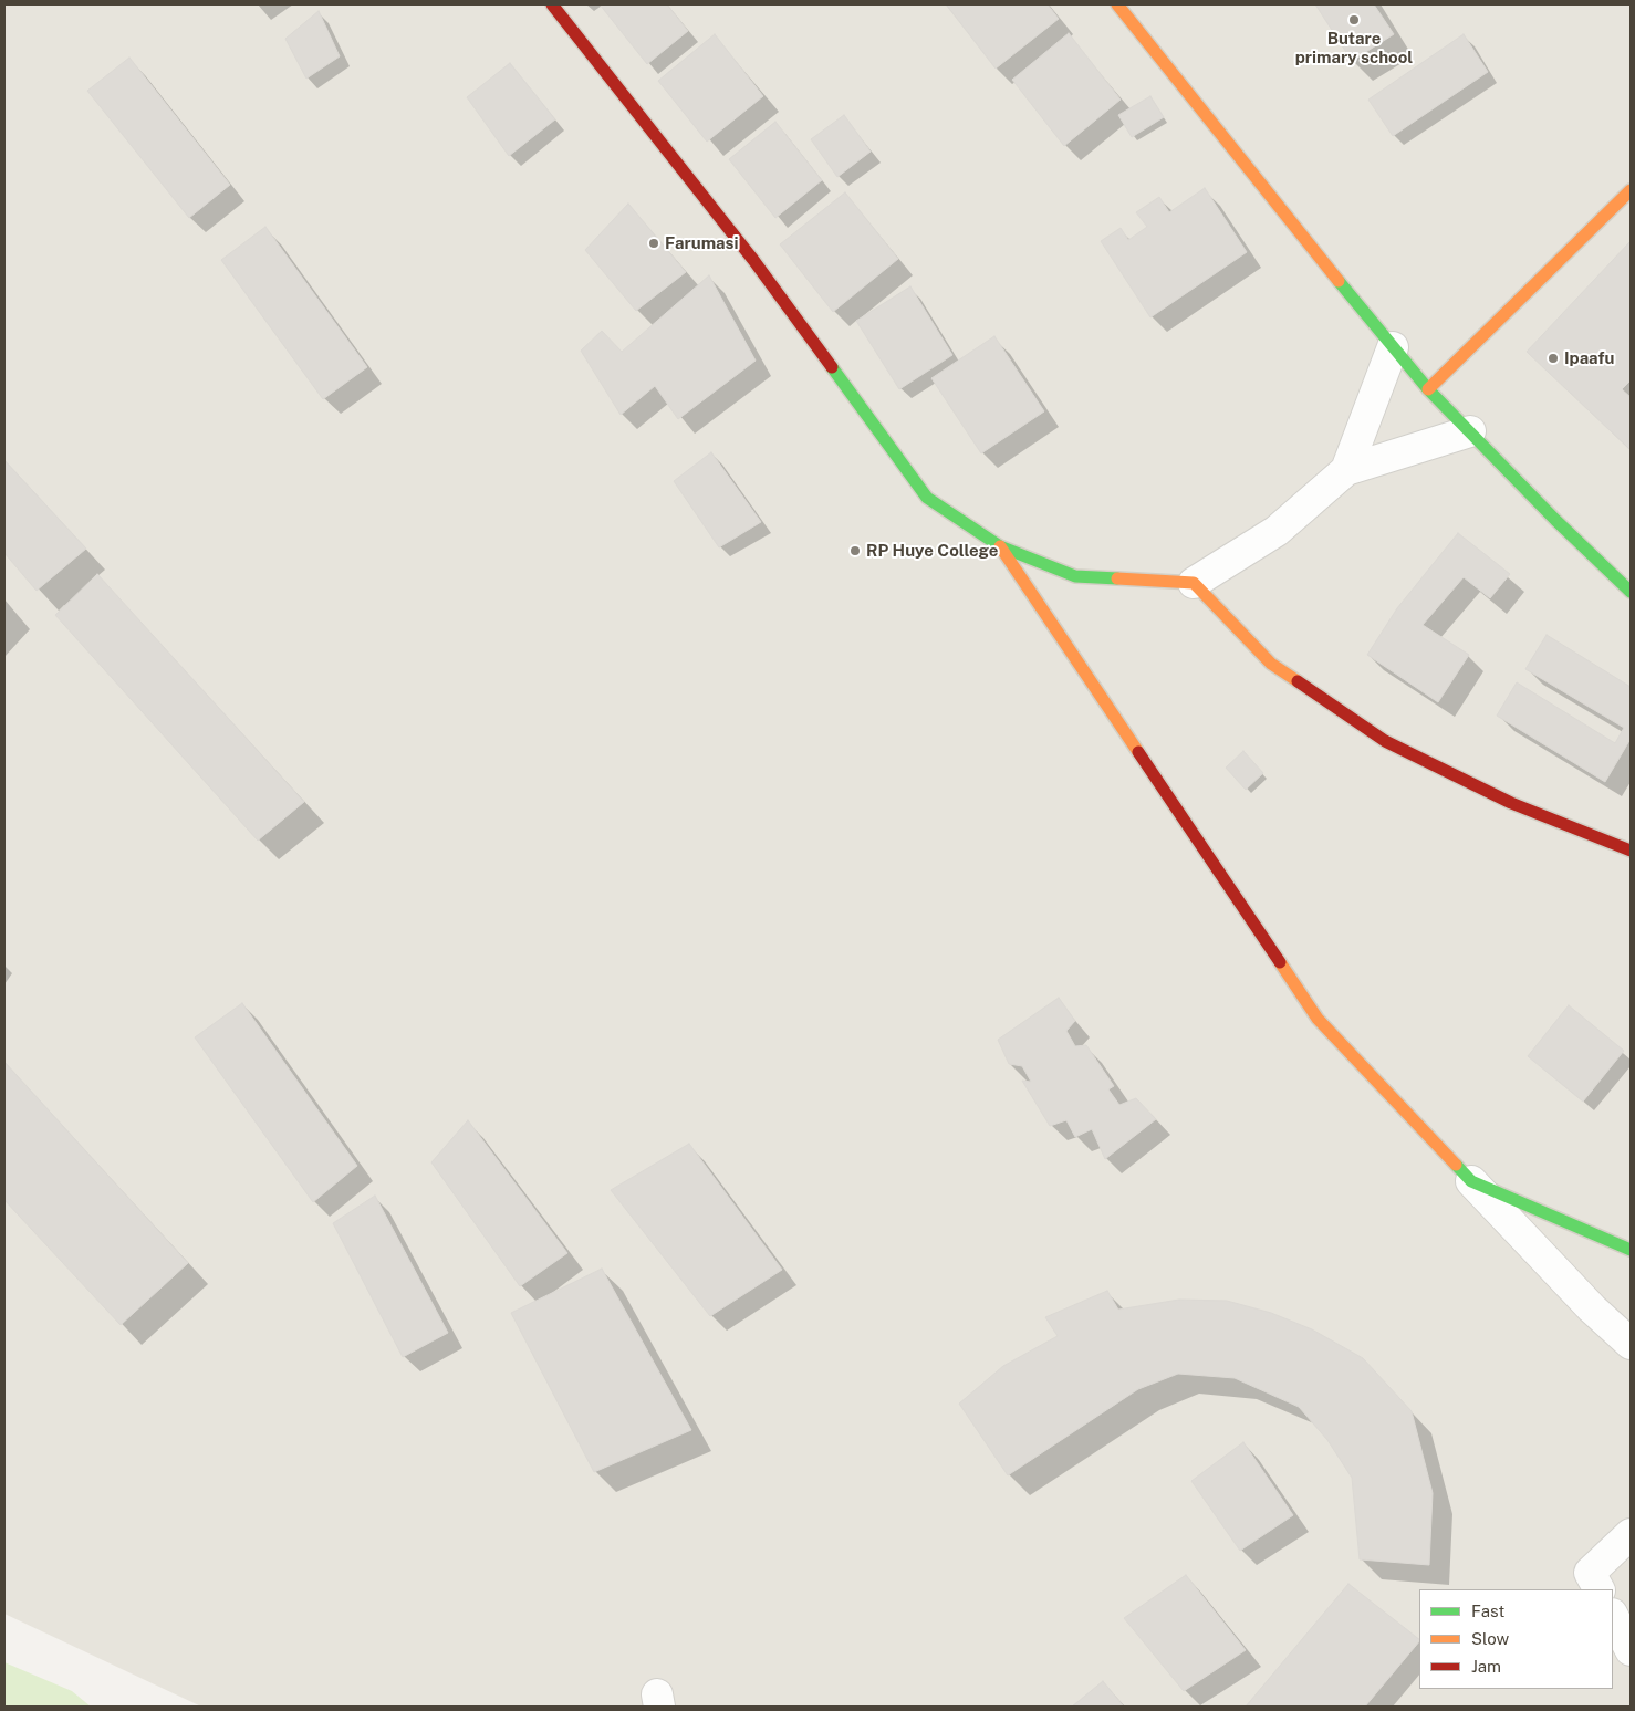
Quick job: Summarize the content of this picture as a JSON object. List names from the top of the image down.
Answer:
{
  "places": [
    "Butare primary school",
    "Farumasi",
    "Ipaafu",
    "RP Huye College"
  ],
  "legend": ["Fast", "Slow", "Jam"]
}
